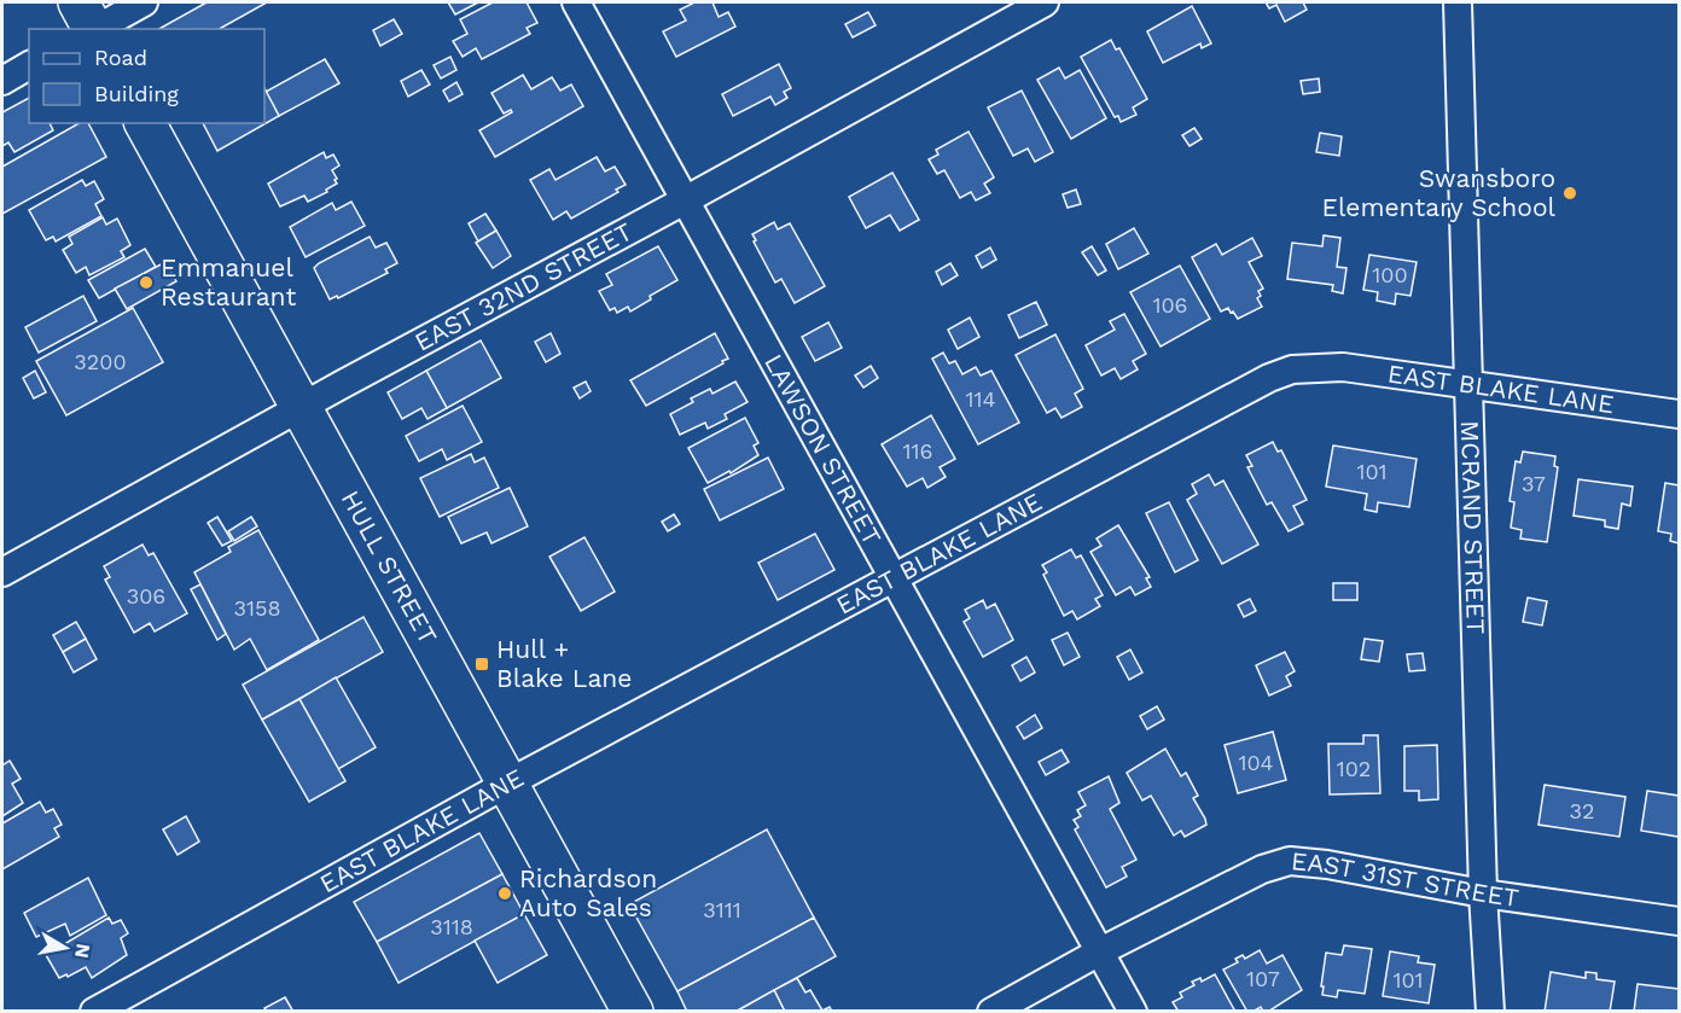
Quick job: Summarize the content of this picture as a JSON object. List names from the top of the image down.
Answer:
{
  "streets": {
    "main road": ["HULL STREET"],
    "street": [
      "EAST 32ND STREET",
      "EAST BLAKE LANE",
      "LAWSON STREET",
      "MCRAND STREET",
      "EAST 31ST STREET"
    ]
  },
  "crossings": [
    ["EAST 32ND STREET", "LAWSON STREET"],
    ["EAST 32ND STREET", "HULL STREET"],
    ["EAST BLAKE LANE", "LAWSON STREET"],
    ["EAST BLAKE LANE", "MCRAND STREET"],
    ["EAST BLAKE LANE", "HULL STREET"],
    ["LAWSON STREET", "EAST 31ST STREET"],
    ["MCRAND STREET", "EAST 31ST STREET"]
  ],
  "places": {
    "other": ["Swansboro Elementary School", "Emmanuel Restaurant", "Richardson Auto Sales"],
    "transit": ["Hull + Blake Lane"]
  },
  "house_numbers": [
    "100",
    "106",
    "3200",
    "114",
    "116",
    "101",
    "37",
    "306",
    "3158",
    "104",
    "102",
    "32",
    "3111",
    "3118",
    "107",
    "101"
  ],
  "legend": ["Road", "Building"],
  "north": "right"
}
